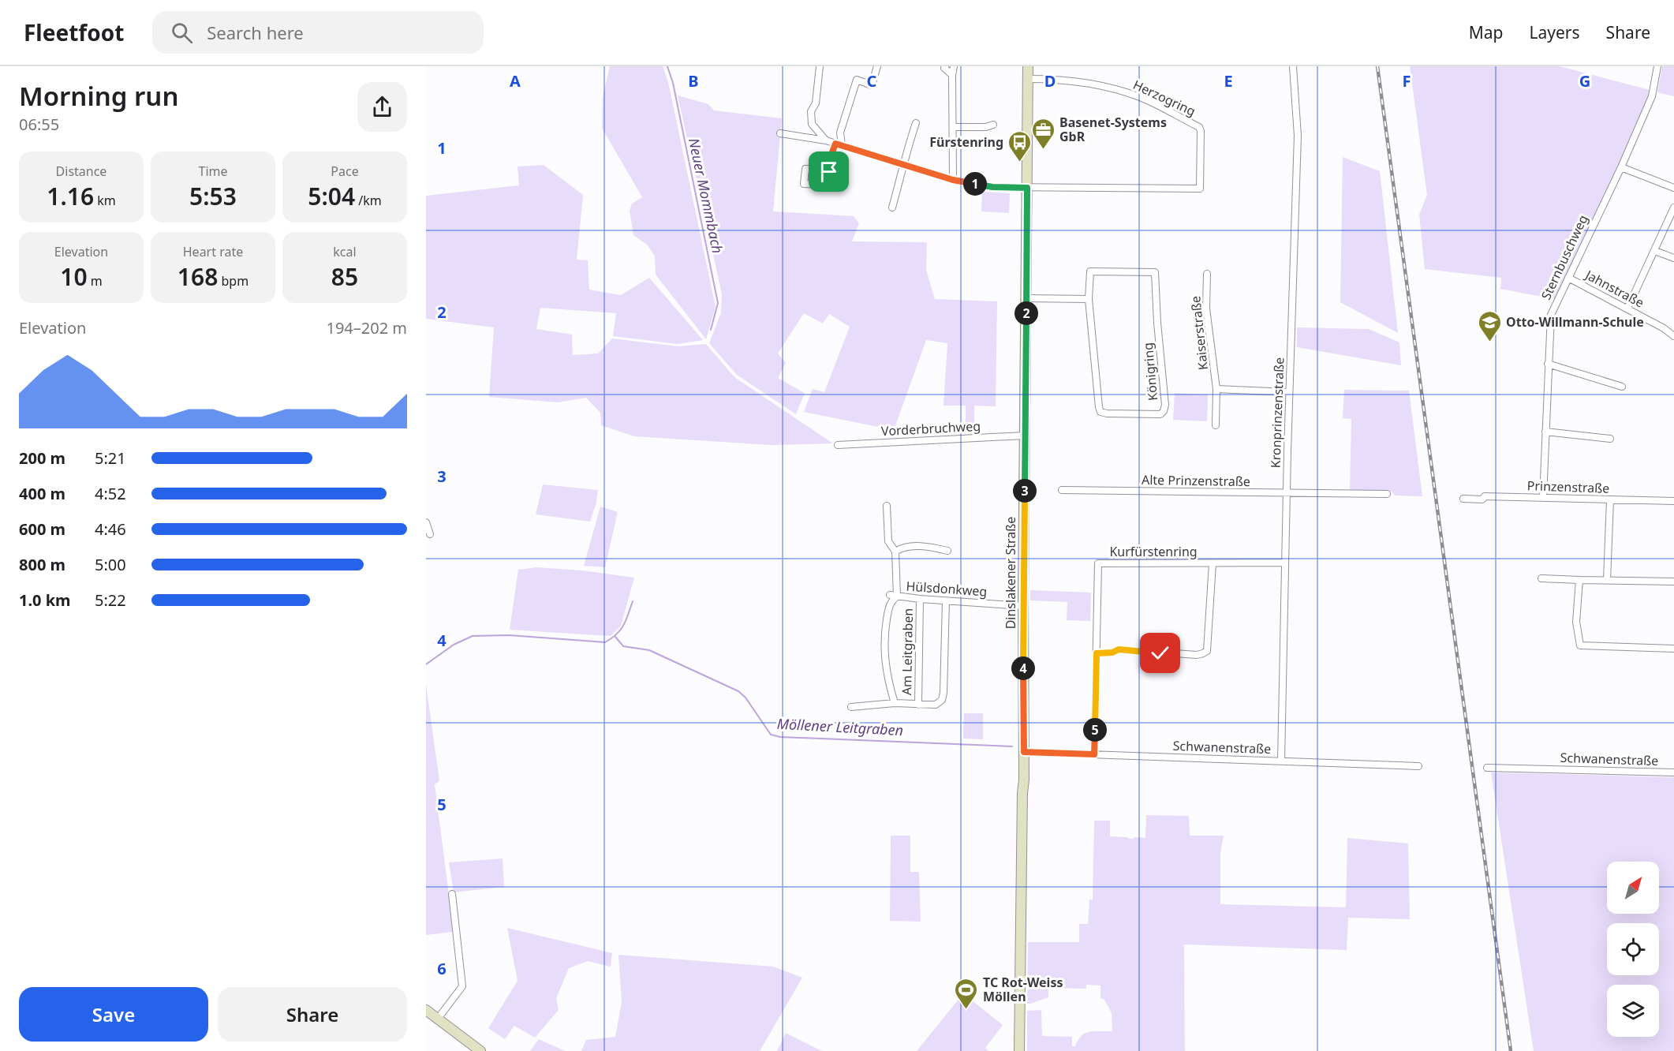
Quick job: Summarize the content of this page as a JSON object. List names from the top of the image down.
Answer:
{
  "streets": {
    "main road": ["Dinslakener Straße"],
    "street": [
      "Herzogring",
      "Sternbuschweg",
      "Jahnstraße",
      "Kaiserstraße",
      "Königring",
      "Kronprinzenstraße",
      "Vorderbruchweg",
      "Alte Prinzenstraße",
      "Prinzenstraße",
      "Kurfürstenring",
      "Hülsdonkweg",
      "Am Leitgraben",
      "Schwanenstraße"
    ]
  },
  "crossings": [
    ["Herzogring", "Dinslakener Straße"],
    ["Sternbuschweg", "Jahnstraße"],
    ["Sternbuschweg", "Prinzenstraße"],
    ["Kronprinzenstraße", "Alte Prinzenstraße"],
    ["Kronprinzenstraße", "Kurfürstenring"],
    ["Kronprinzenstraße", "Schwanenstraße"],
    ["Vorderbruchweg", "Dinslakener Straße"],
    ["Kurfürstenring", "Schwanenstraße"],
    ["Dinslakener Straße", "Hülsdonkweg"],
    ["Dinslakener Straße", "Schwanenstraße"],
    ["Hülsdonkweg", "Am Leitgraben"]
  ],
  "water": ["Neuer Mommbach", "Möllener Leitgraben"],
  "places": {
    "office": ["Basenet-Systems GbR"],
    "bus stop": ["Fürstenring"],
    "school or university": ["Otto-Willmann-Schule"],
    "sports": ["TC Rot-Weiss Möllen"]
  },
  "north": "top right",
  "page": {
    "header": "Fleetfoot",
    "search": "Search here",
    "nav": ["Map", "Layers", "Share"],
    "heading": ["Morning run", "06:55"],
    "stats": [
      ["Distance", "1.16 km"],
      ["Time", "5:53"],
      ["Pace", "5:04 /km"],
      ["Elevation", "10 m"],
      ["Heart rate", "168 bpm"],
      ["kcal", "85"]
    ],
    "pins": [
      "1",
      "2",
      "3",
      "4",
      "5"
    ],
    "chart": ["Elevation", "194–202 m"],
    "list": [
      {
        "name": "200 m",
        "note": "5:21"
      },
      {
        "name": "400 m",
        "note": "4:52"
      },
      {
        "name": "600 m",
        "note": "4:46"
      },
      {
        "name": "800 m",
        "note": "5:00"
      },
      {
        "name": "1.0 km",
        "note": "5:22"
      }
    ],
    "buttons": ["Save", "Share"]
  },
  "grid": {
    "columns": [
      "A",
      "B",
      "C",
      "D",
      "E",
      "F",
      "G"
    ],
    "rows": [
      "1",
      "2",
      "3",
      "4",
      "5",
      "6"
    ]
  }
}
